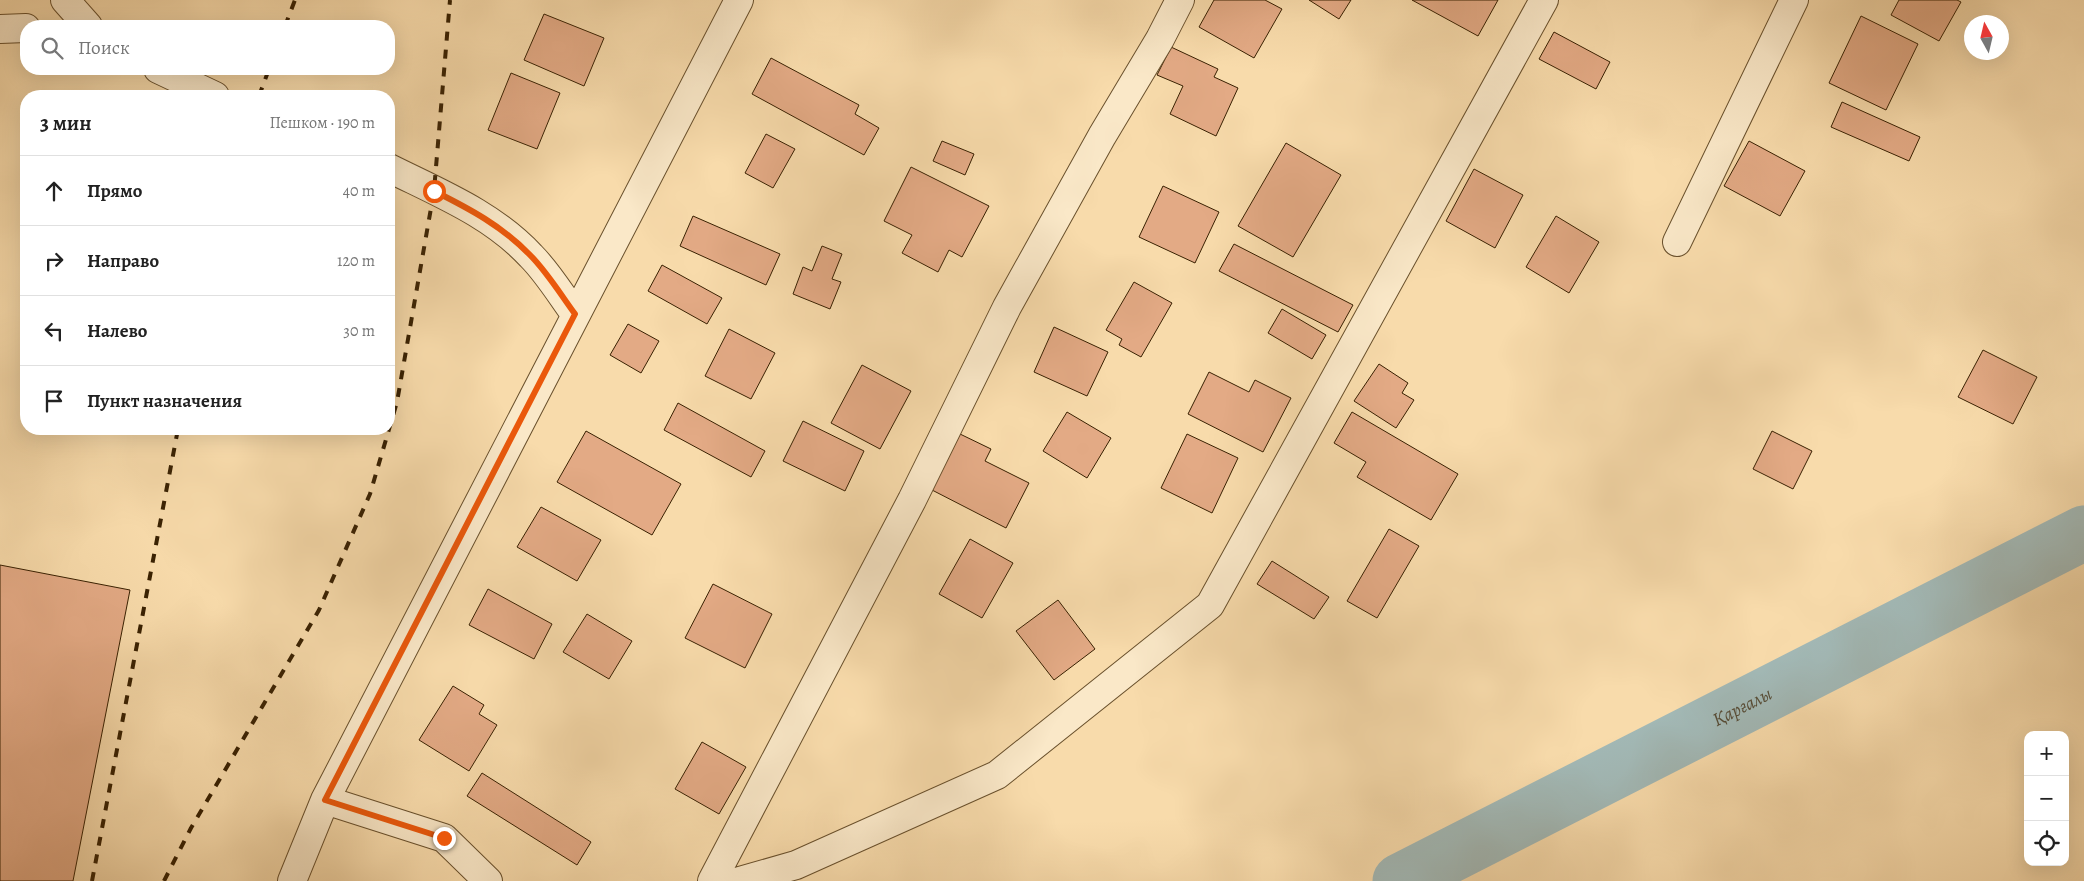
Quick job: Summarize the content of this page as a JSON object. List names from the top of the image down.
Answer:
{
  "water": ["Қарғалы"],
  "north": "top",
  "page": {
    "search": "Поиск",
    "heading": ["3 мин", "Пешком · 190 m"],
    "list": [
      ["Прямо", "40 m"],
      ["Направо", "120 m"],
      ["Налево", "30 m"],
      "Пункт назначения"
    ],
    "map_buttons": ["+", "−"]
  }
}
